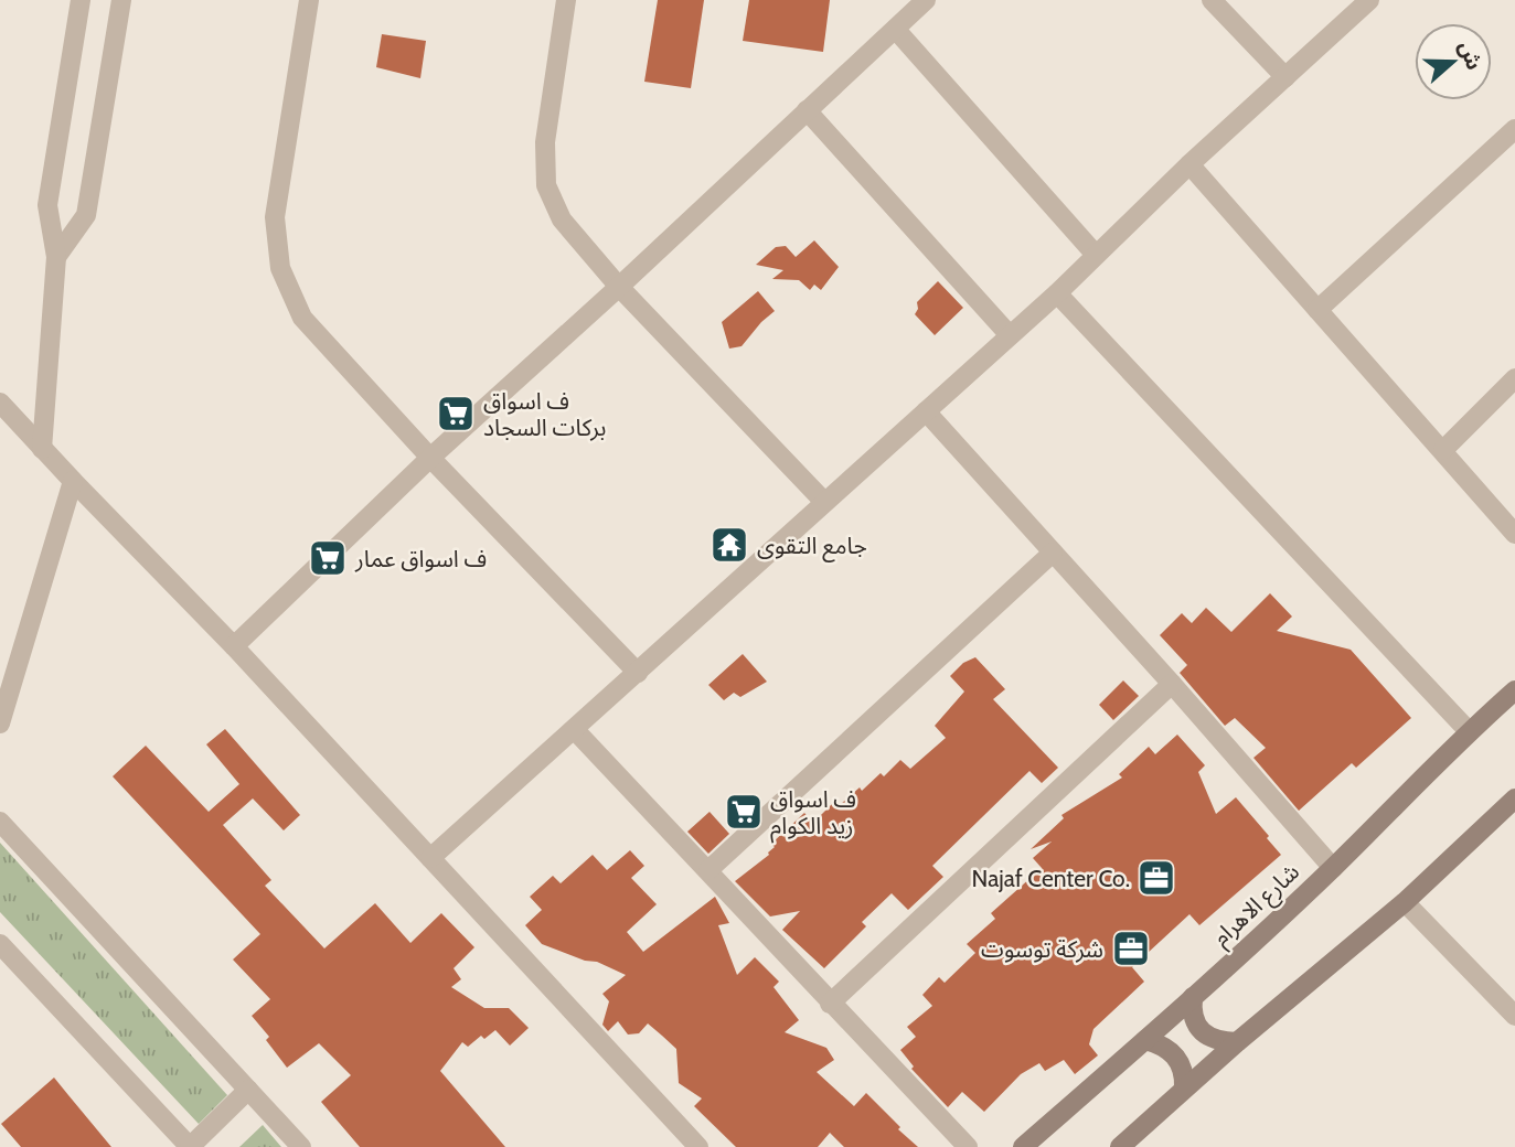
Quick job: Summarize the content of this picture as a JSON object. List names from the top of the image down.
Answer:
{
  "streets": {
    "main road": ["شارع الاهرام"]
  },
  "places": {
    "supermarket": ["ف اسواق بركات السجاد", "ف اسواق عمار", "ف اسواق زيد الكوام"],
    "temple": ["جامع التقوى"],
    "office": ["Najaf Center Co.", "شركة توسوت"]
  },
  "north": "right"
}
